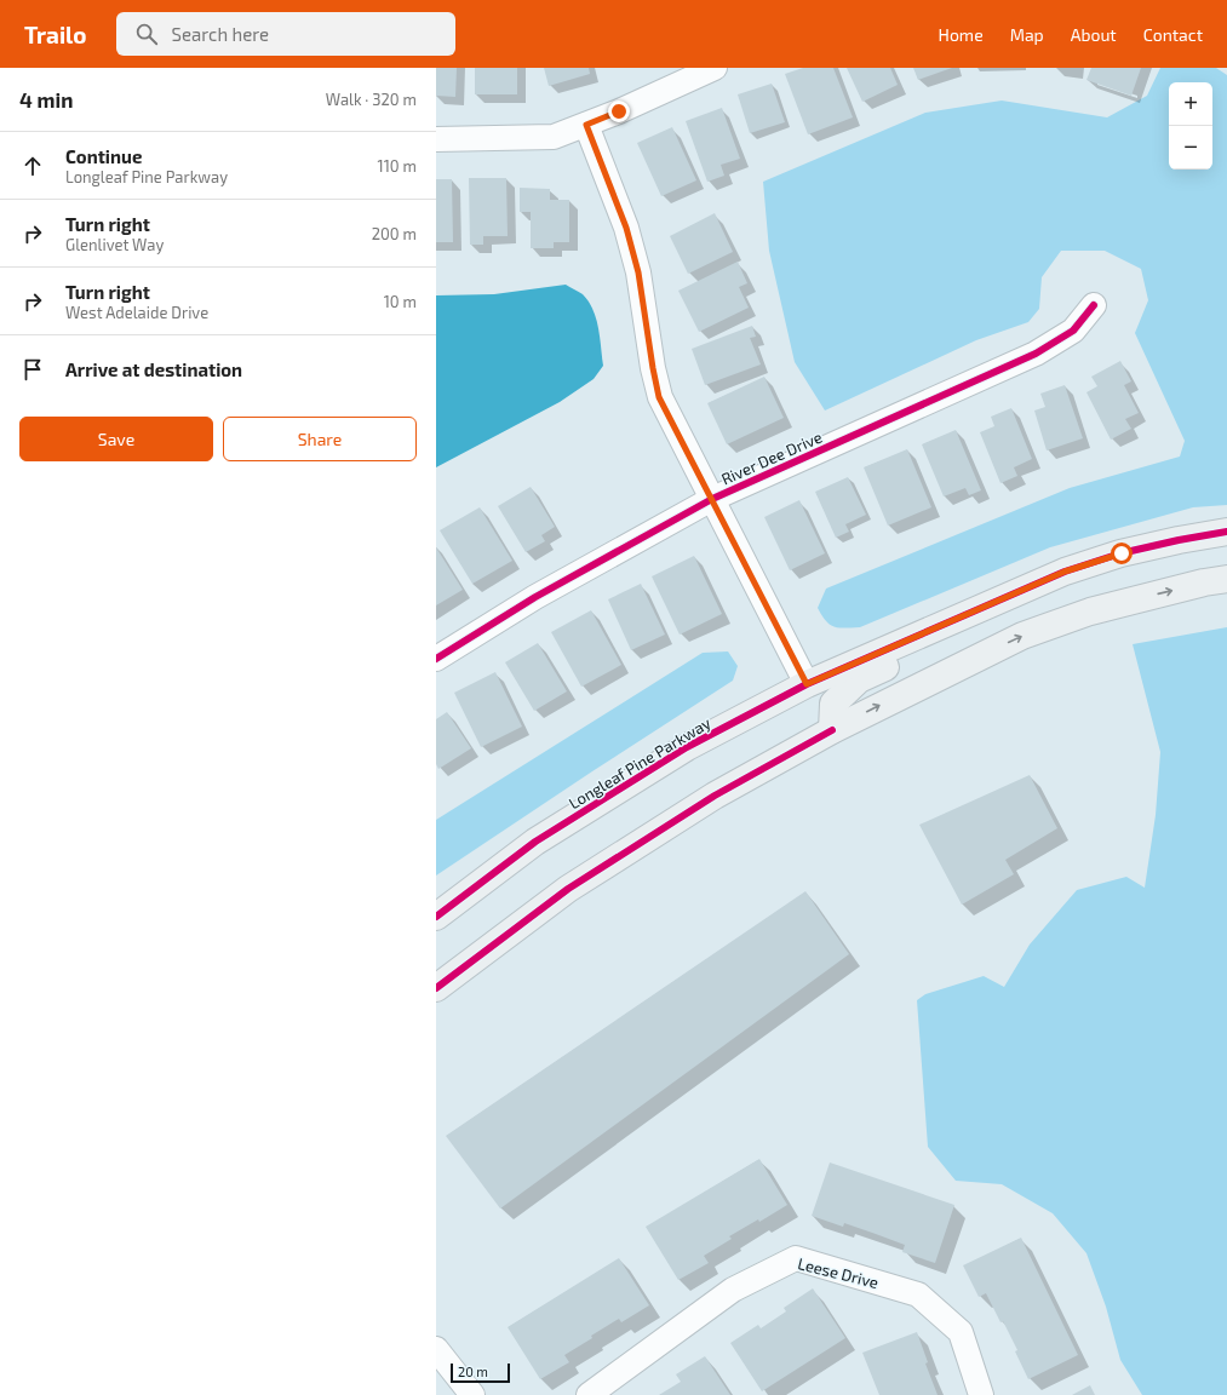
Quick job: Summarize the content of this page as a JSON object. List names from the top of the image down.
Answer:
{
  "streets": {
    "main road": ["Longleaf Pine Parkway"],
    "street": ["River Dee Drive", "Leese Drive"]
  },
  "scale_bar": "20 m",
  "page": {
    "header": "Trailo",
    "search": "Search here",
    "nav": [
      "Home",
      "Map",
      "About",
      "Contact"
    ],
    "heading": ["4 min", "Walk · 320 m"],
    "map_buttons": ["+", "−"],
    "list": [
      ["Continue", "Longleaf Pine Parkway", "110 m"],
      ["Turn right", "Glenlivet Way", "200 m"],
      ["Turn right", "West Adelaide Drive", "10 m"],
      "Arrive at destination"
    ],
    "buttons": ["Save", "Share"],
    "scale": "20 m"
  }
}
